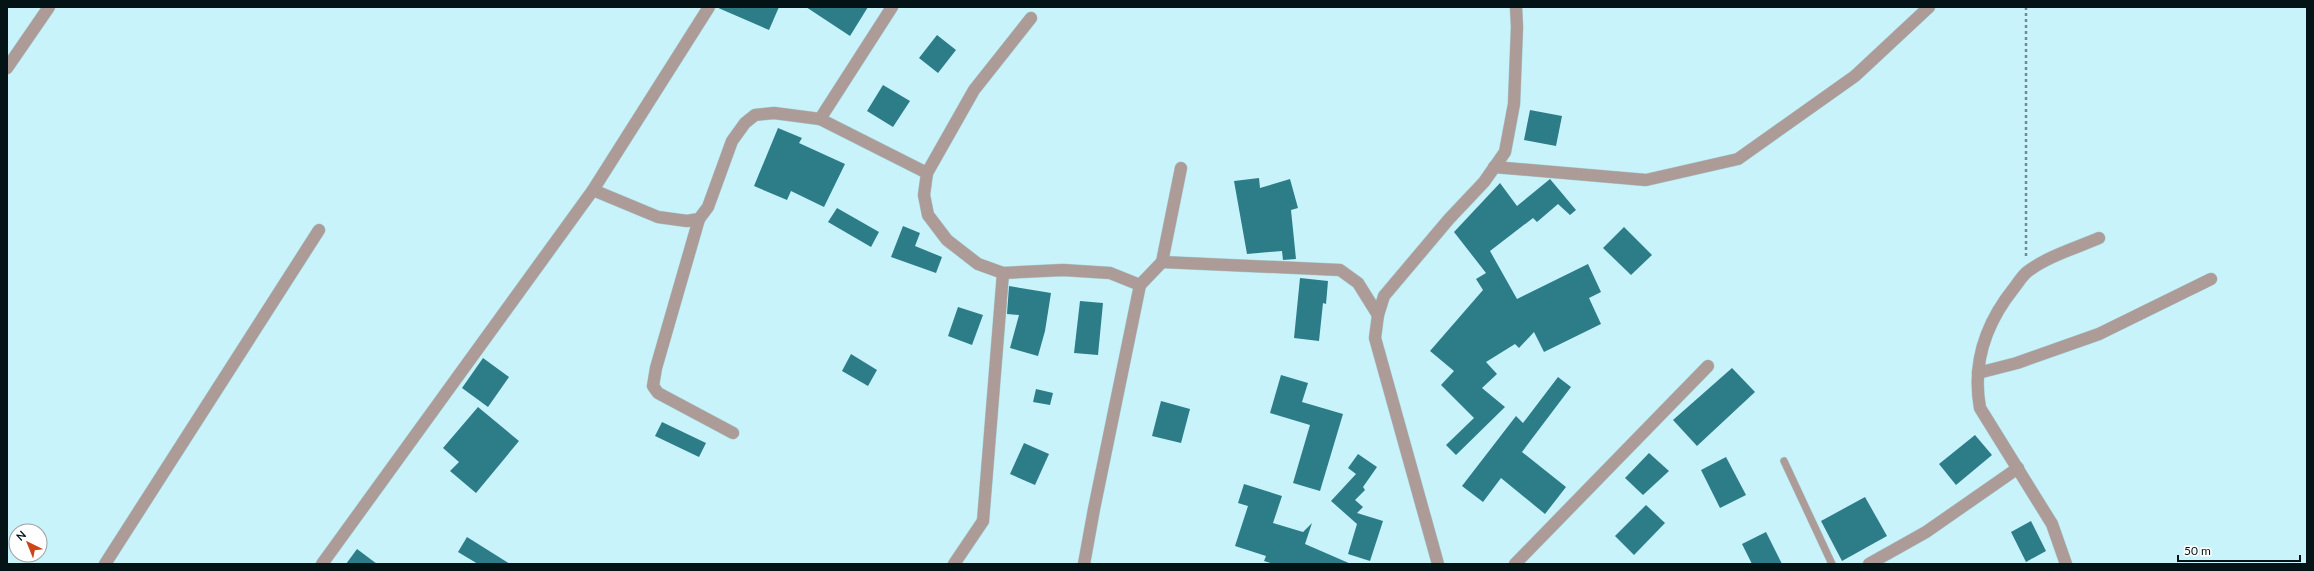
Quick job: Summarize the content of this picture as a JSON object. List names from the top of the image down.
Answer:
{
  "scale_bar": "50 m",
  "north": "top left"
}
